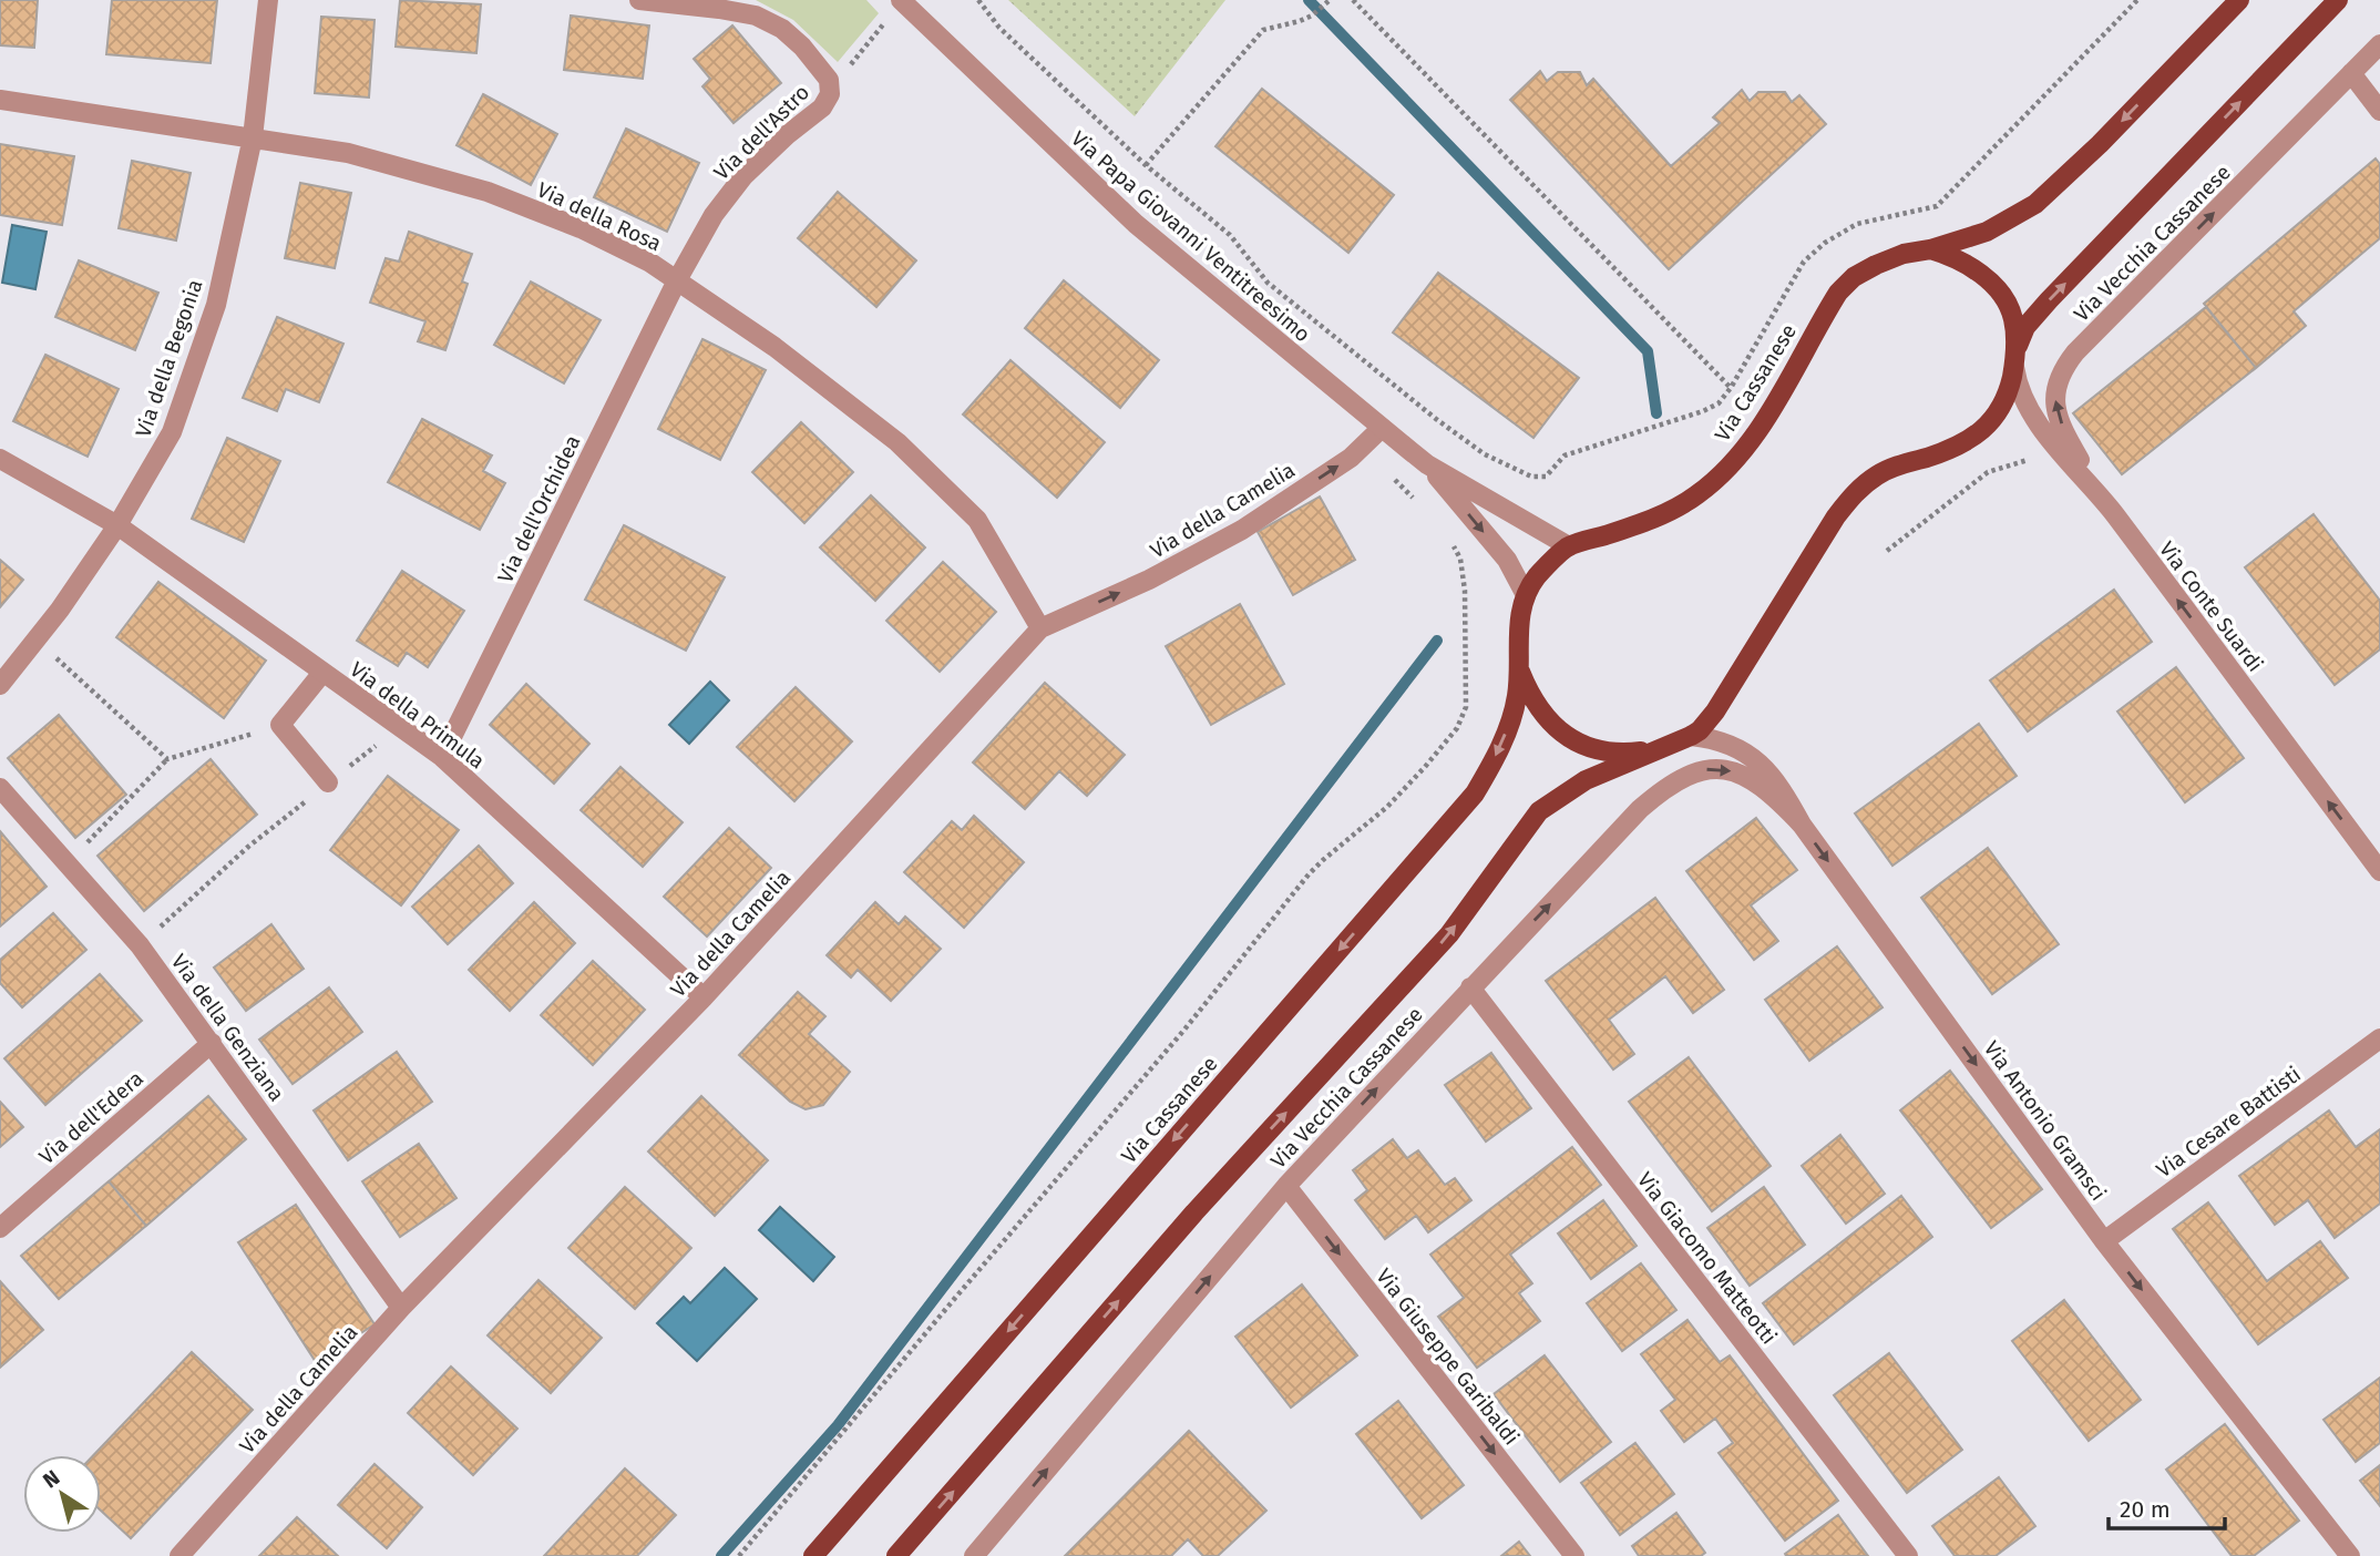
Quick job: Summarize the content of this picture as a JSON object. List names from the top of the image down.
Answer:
{
  "streets": {
    "main road": ["Via Cassanese"],
    "street": [
      "Via dell'Astro",
      "Via della Rosa",
      "Via Papa Giovanni Ventitreesimo",
      "Via Vecchia Cassanese",
      "Via della Begonia",
      "Via dell'Orchidea",
      "Via della Camelia",
      "Via Conte Suardi",
      "Via della Primula",
      "Via della Genziana",
      "Via dell'Edera",
      "Via Antonio Gramsci",
      "Via Cesare Battisti",
      "Via Giacomo Matteotti",
      "Via Giuseppe Garibaldi"
    ]
  },
  "crossings": [
    ["Via dell'Astro", "Via della Rosa"],
    ["Via dell'Astro", "Via dell'Orchidea"],
    ["Via della Rosa", "Via della Begonia"],
    ["Via della Rosa", "Via dell'Orchidea"],
    ["Via della Rosa", "Via della Camelia"],
    ["Via Papa Giovanni Ventitreesimo", "Via Cassanese"],
    ["Via Papa Giovanni Ventitreesimo", "Via della Camelia"],
    ["Via Vecchia Cassanese", "Via Conte Suardi"],
    ["Via Vecchia Cassanese", "Via Antonio Gramsci"],
    ["Via Vecchia Cassanese", "Via Giacomo Matteotti"],
    ["Via Vecchia Cassanese", "Via Giuseppe Garibaldi"],
    ["Via della Begonia", "Via della Primula"],
    ["Via Cassanese", "Via Conte Suardi"],
    ["Via Cassanese", "Via Antonio Gramsci"],
    ["Via dell'Orchidea", "Via della Primula"],
    ["Via della Camelia", "Via della Primula"],
    ["Via della Camelia", "Via della Genziana"],
    ["Via della Genziana", "Via dell'Edera"],
    ["Via Antonio Gramsci", "Via Cesare Battisti"]
  ],
  "one_way": [
    "Via Vecchia Cassanese",
    "Via Conte Suardi",
    "Via Antonio Gramsci",
    "Via Giuseppe Garibaldi"
  ],
  "scale_bar": "20 m",
  "north": "top left"
}
